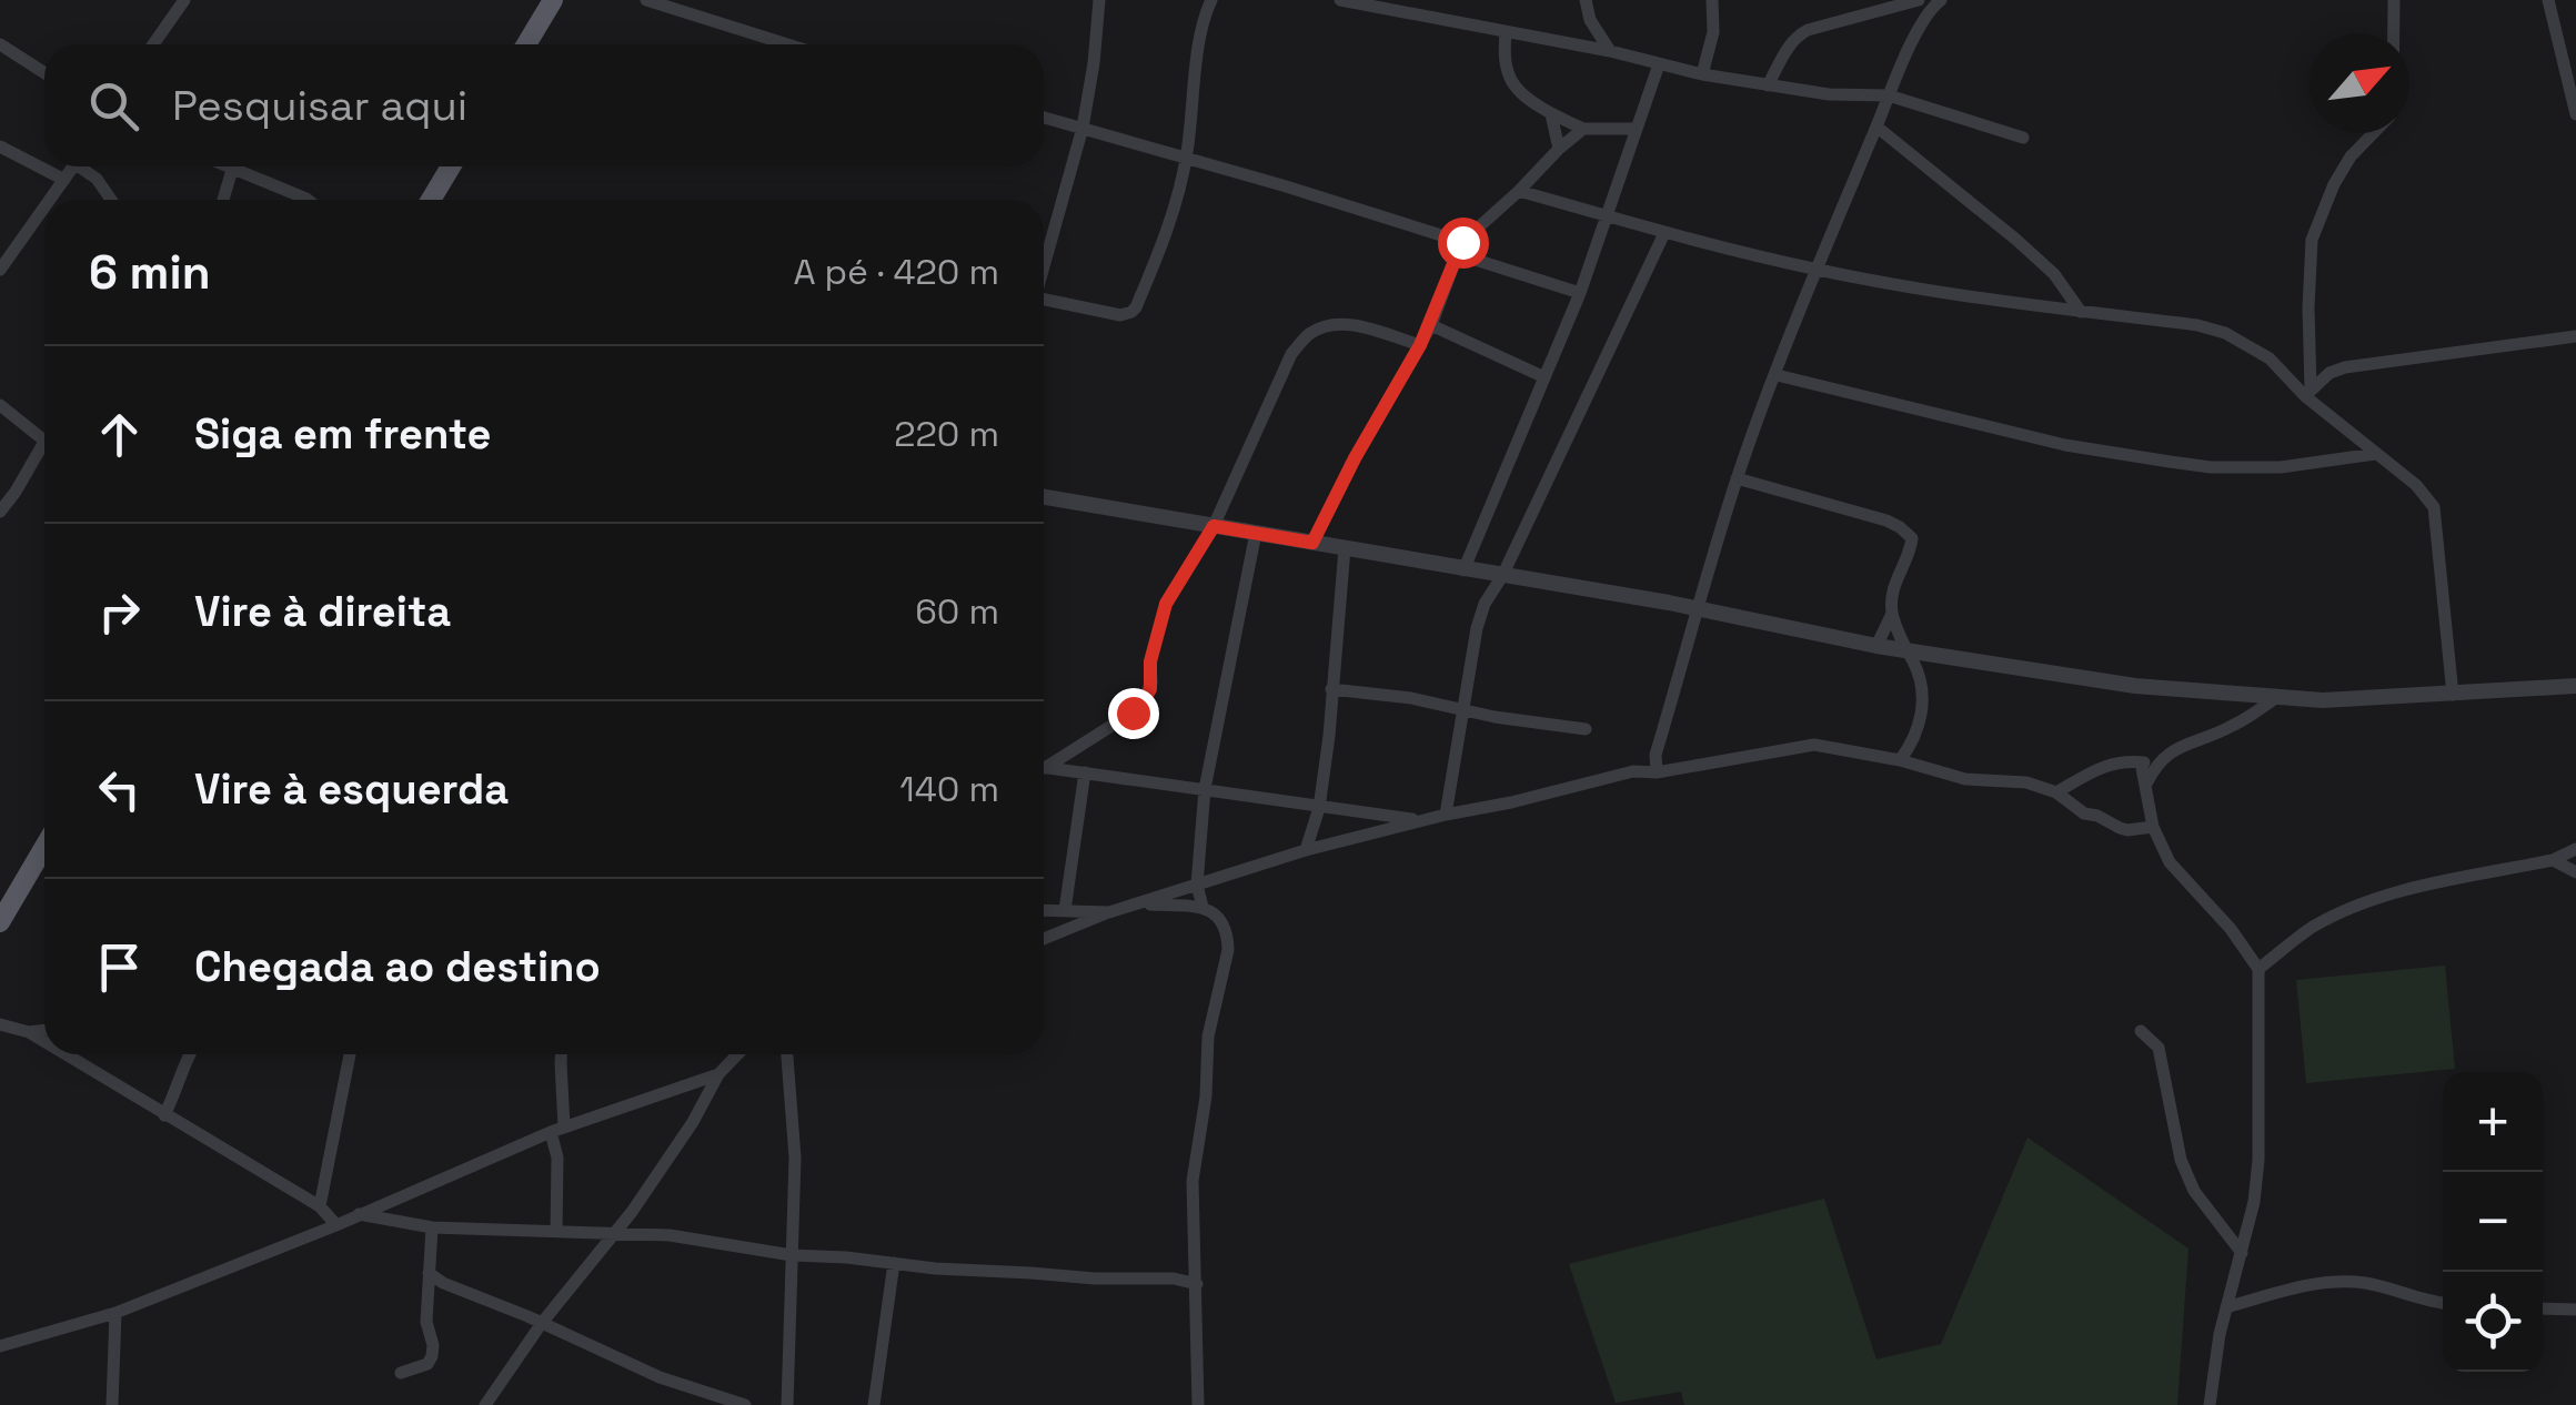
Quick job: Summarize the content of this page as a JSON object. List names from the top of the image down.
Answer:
{
  "north": "top right",
  "page": {
    "search": "Pesquisar aqui",
    "heading": ["6 min", "A pé · 420 m"],
    "list": [
      ["Siga em frente", "220 m"],
      ["Vire à direita", "60 m"],
      ["Vire à esquerda", "140 m"],
      "Chegada ao destino"
    ],
    "map_buttons": ["+", "−"]
  }
}
